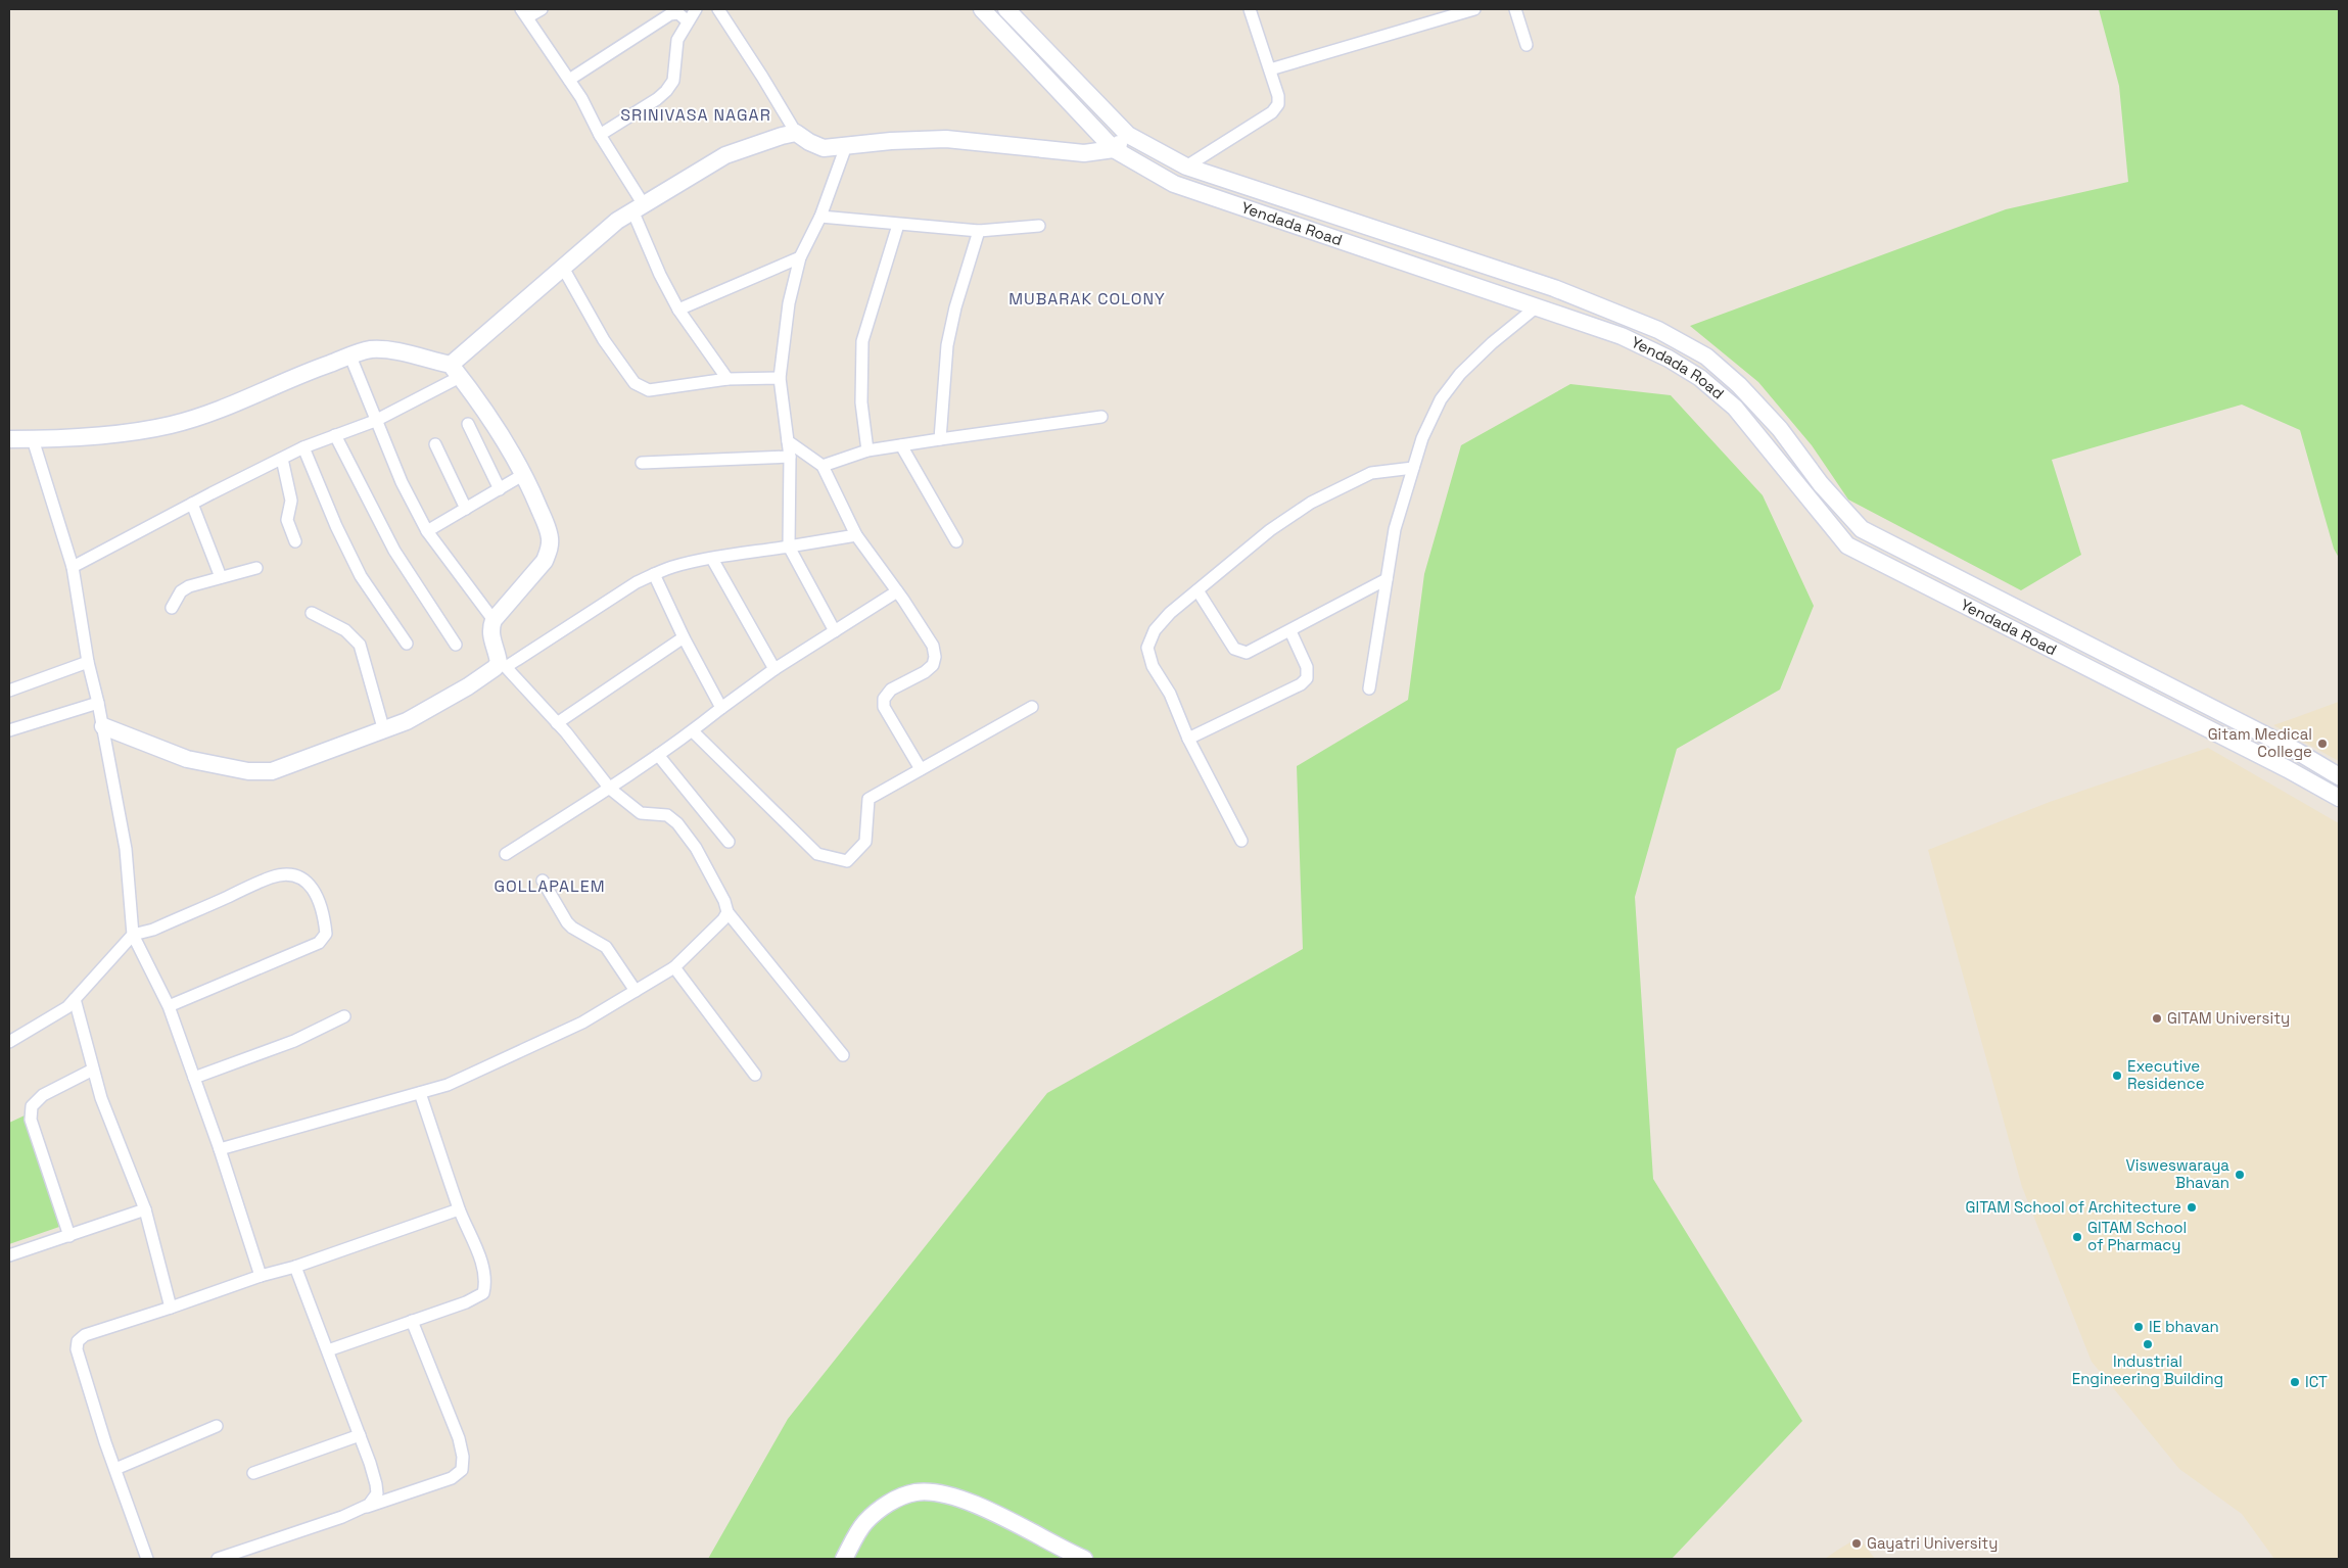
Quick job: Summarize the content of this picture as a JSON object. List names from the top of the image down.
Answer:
{
  "streets": {
    "main road": ["Yendada Road"]
  },
  "districts": ["SRINIVASA NAGAR", "MUBARAK COLONY", "GOLLAPALEM"],
  "places": [
    "Gitam Medical College",
    "GITAM University",
    "Executive Residence",
    "Visweswaraya Bhavan",
    "GITAM School of Architecture",
    "GITAM School of Pharmacy",
    "IE bhavan",
    "Industrial Engineering Building",
    "ICT",
    "Gayatri University"
  ]
}
